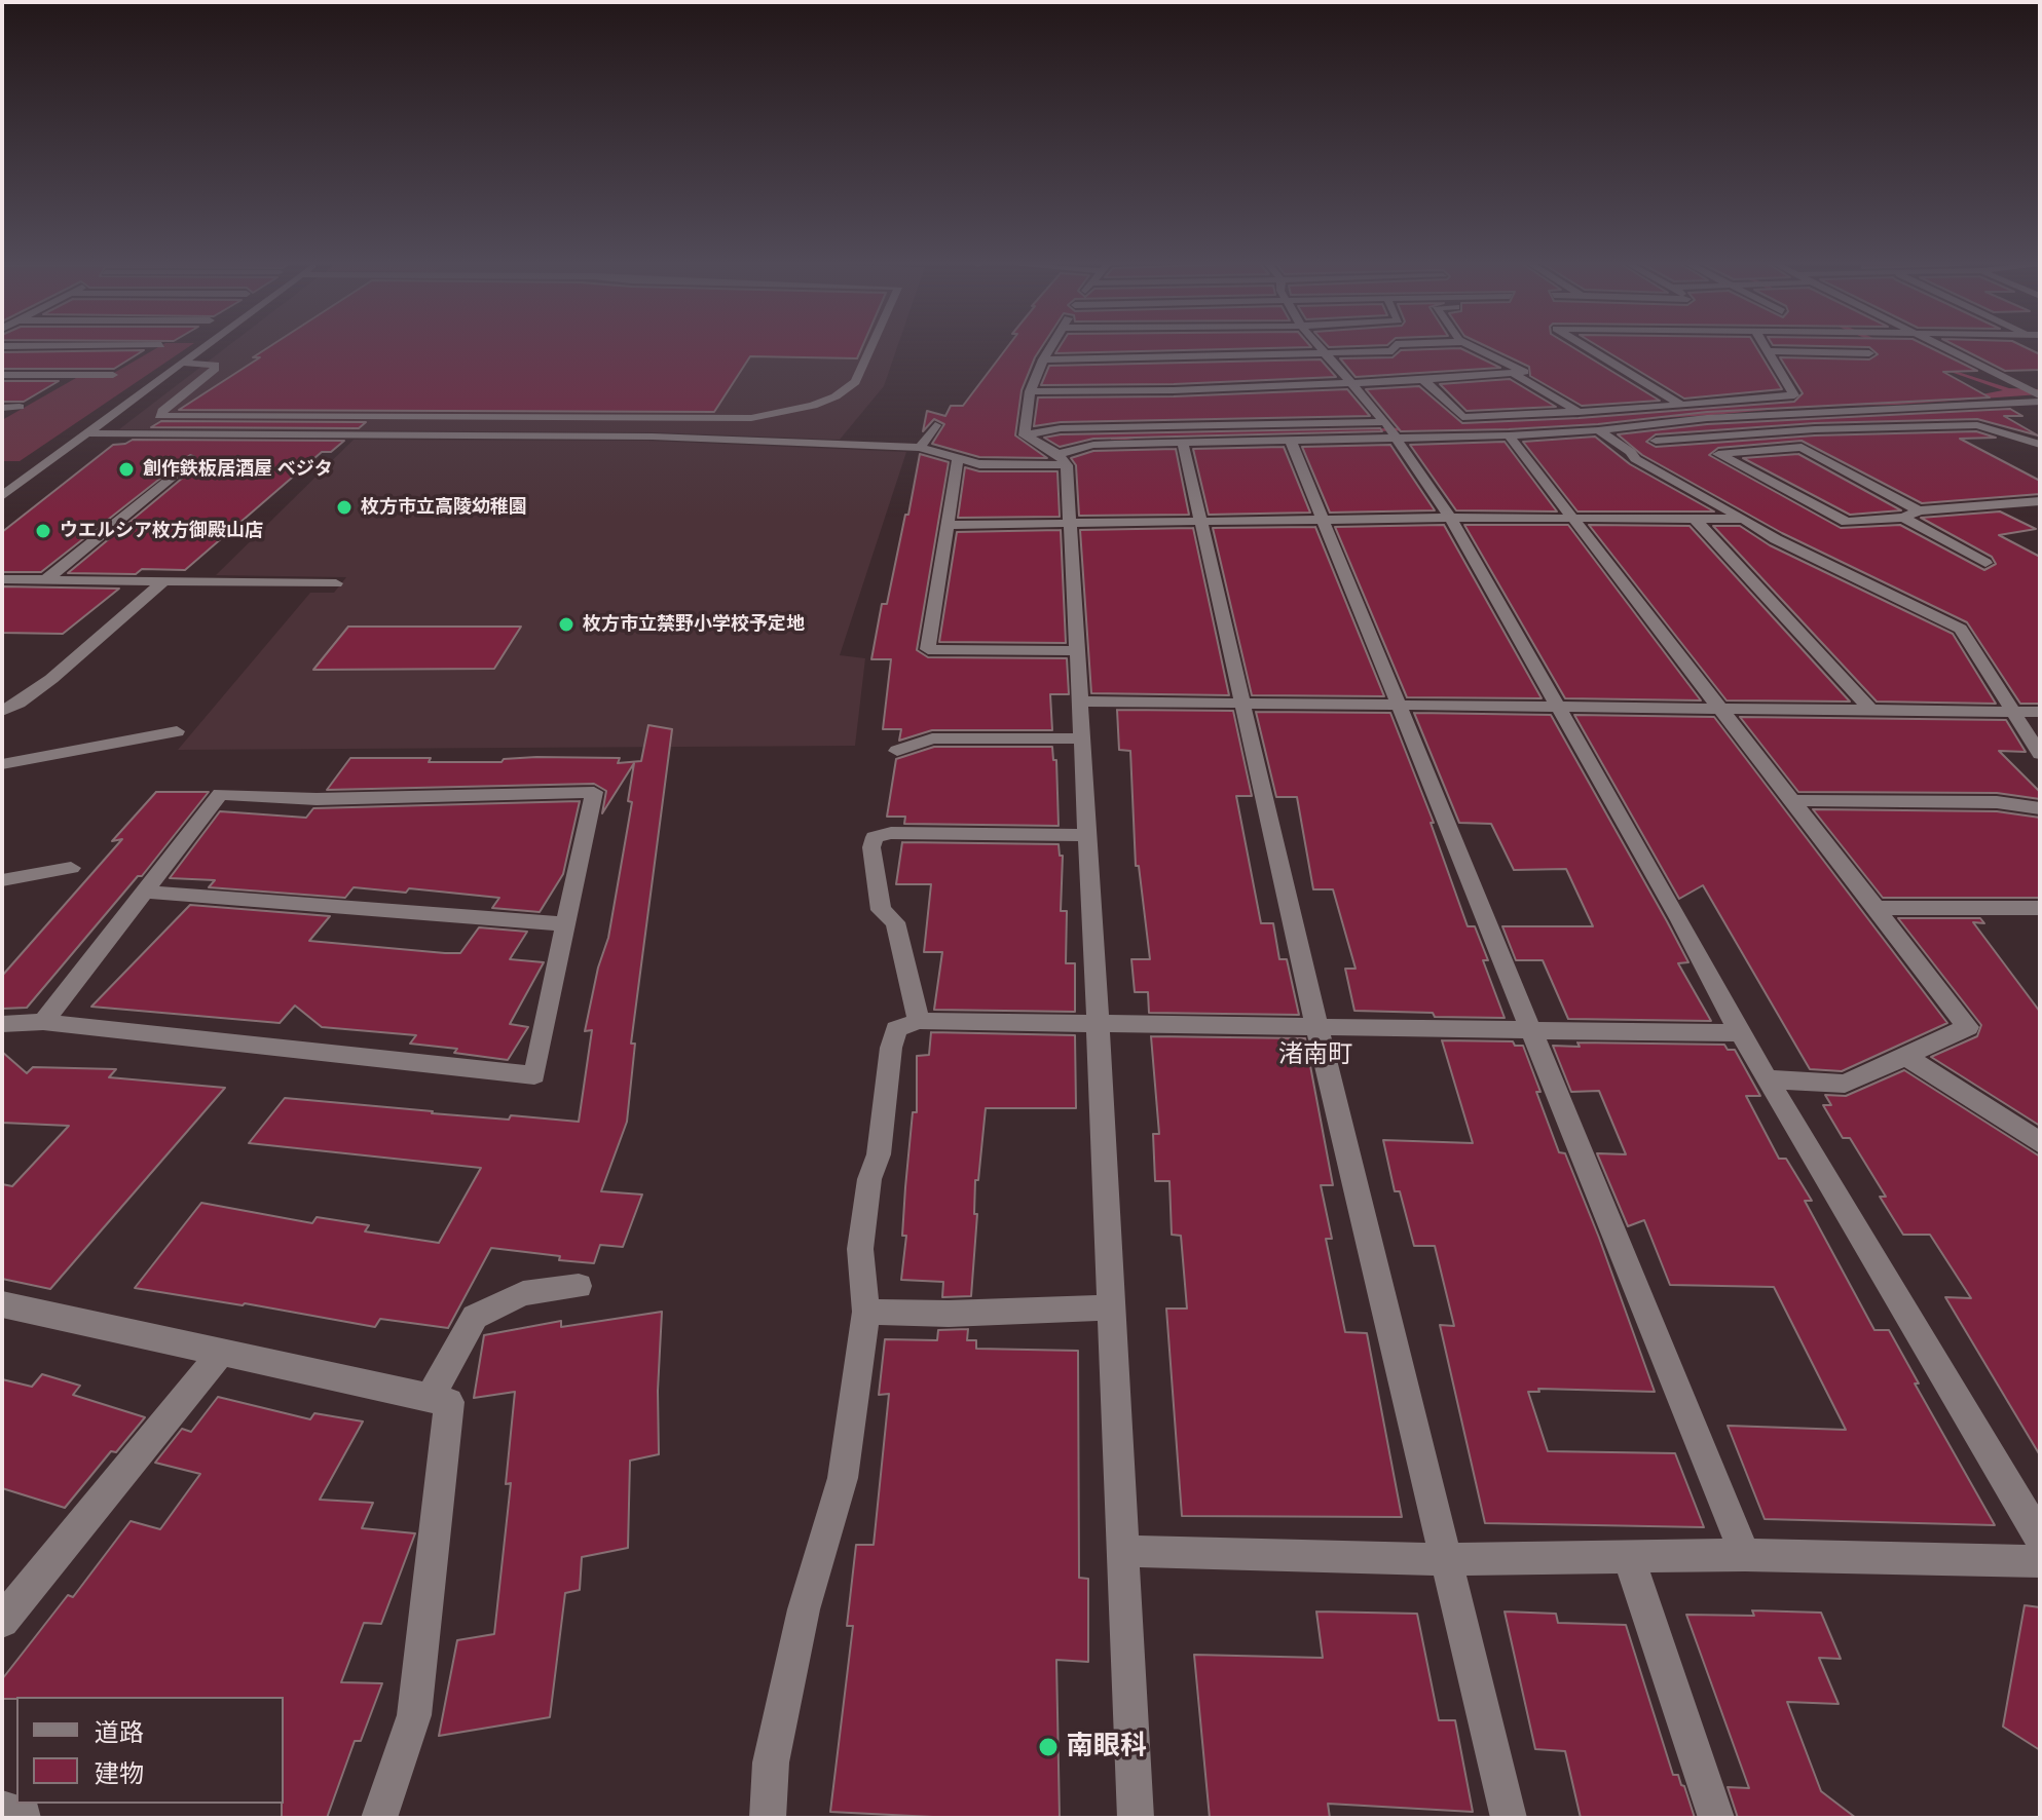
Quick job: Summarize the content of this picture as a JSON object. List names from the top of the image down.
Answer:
{
  "districts": ["渚南町"],
  "places": [
    "創作鉄板居酒屋 ベジタ",
    "枚方市立高陵幼稚園",
    "ウエルシア枚方御殿山店",
    "枚方市立禁野小学校予定地",
    "南眼科"
  ],
  "legend": ["道路", "建物"]
}
